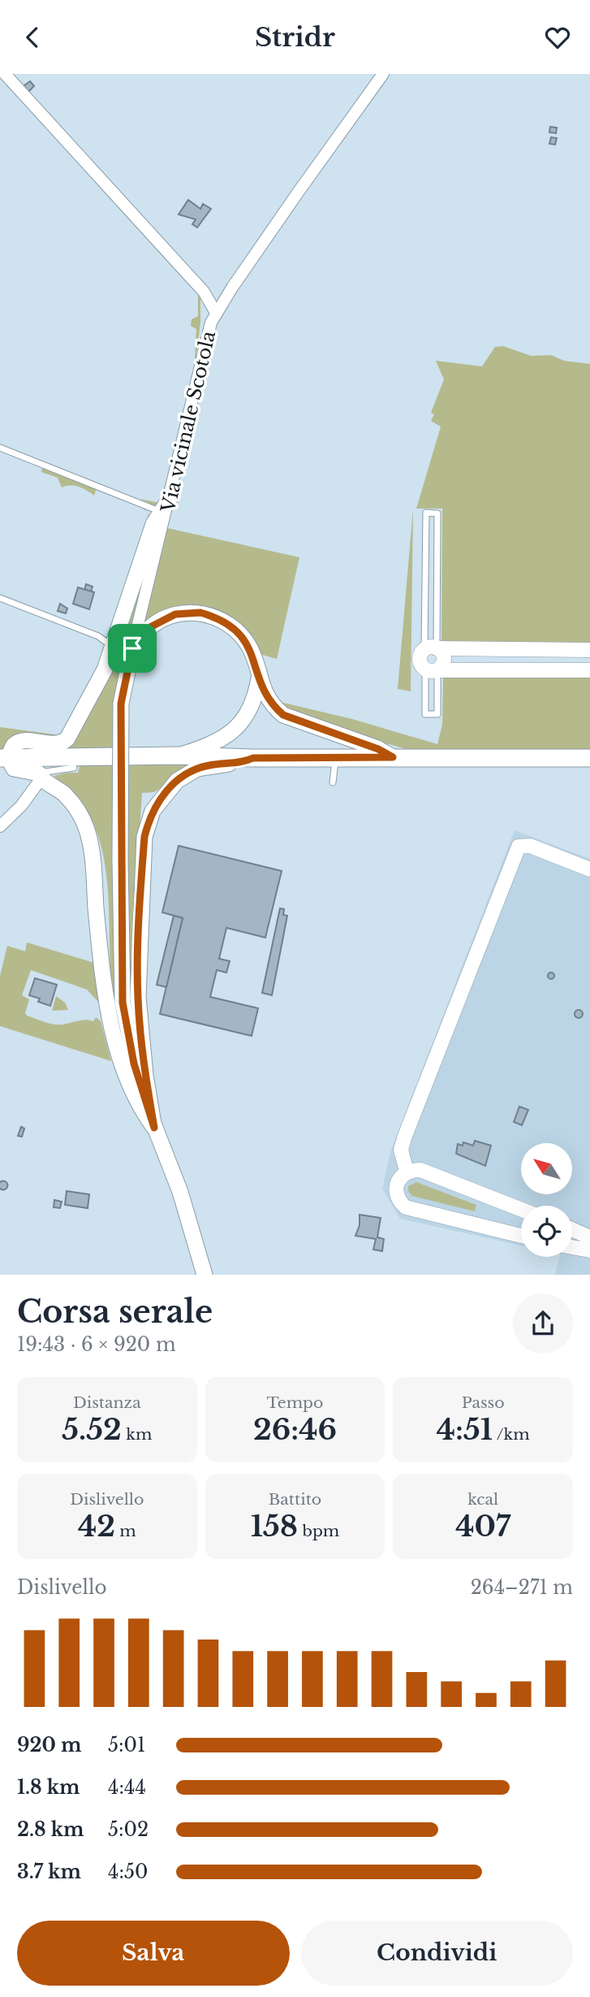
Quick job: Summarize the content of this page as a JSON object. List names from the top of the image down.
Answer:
{
  "streets": {
    "street": ["Via vicinale Scotola"]
  },
  "north": "top left",
  "page": {
    "header": "Stridr",
    "heading": ["Corsa serale", "19:43 · 6 × 920 m"],
    "stats": [
      ["Distanza", "5.52 km"],
      ["Tempo", "26:46"],
      ["Passo", "4:51 /km"],
      ["Dislivello", "42 m"],
      ["Battito", "158 bpm"],
      ["kcal", "407"]
    ],
    "chart": ["Dislivello", "264–271 m"],
    "list": [
      {
        "name": "920 m",
        "note": "5:01"
      },
      {
        "name": "1.8 km",
        "note": "4:44"
      },
      {
        "name": "2.8 km",
        "note": "5:02"
      },
      {
        "name": "3.7 km",
        "note": "4:50"
      }
    ],
    "buttons": ["Salva", "Condividi"]
  }
}
